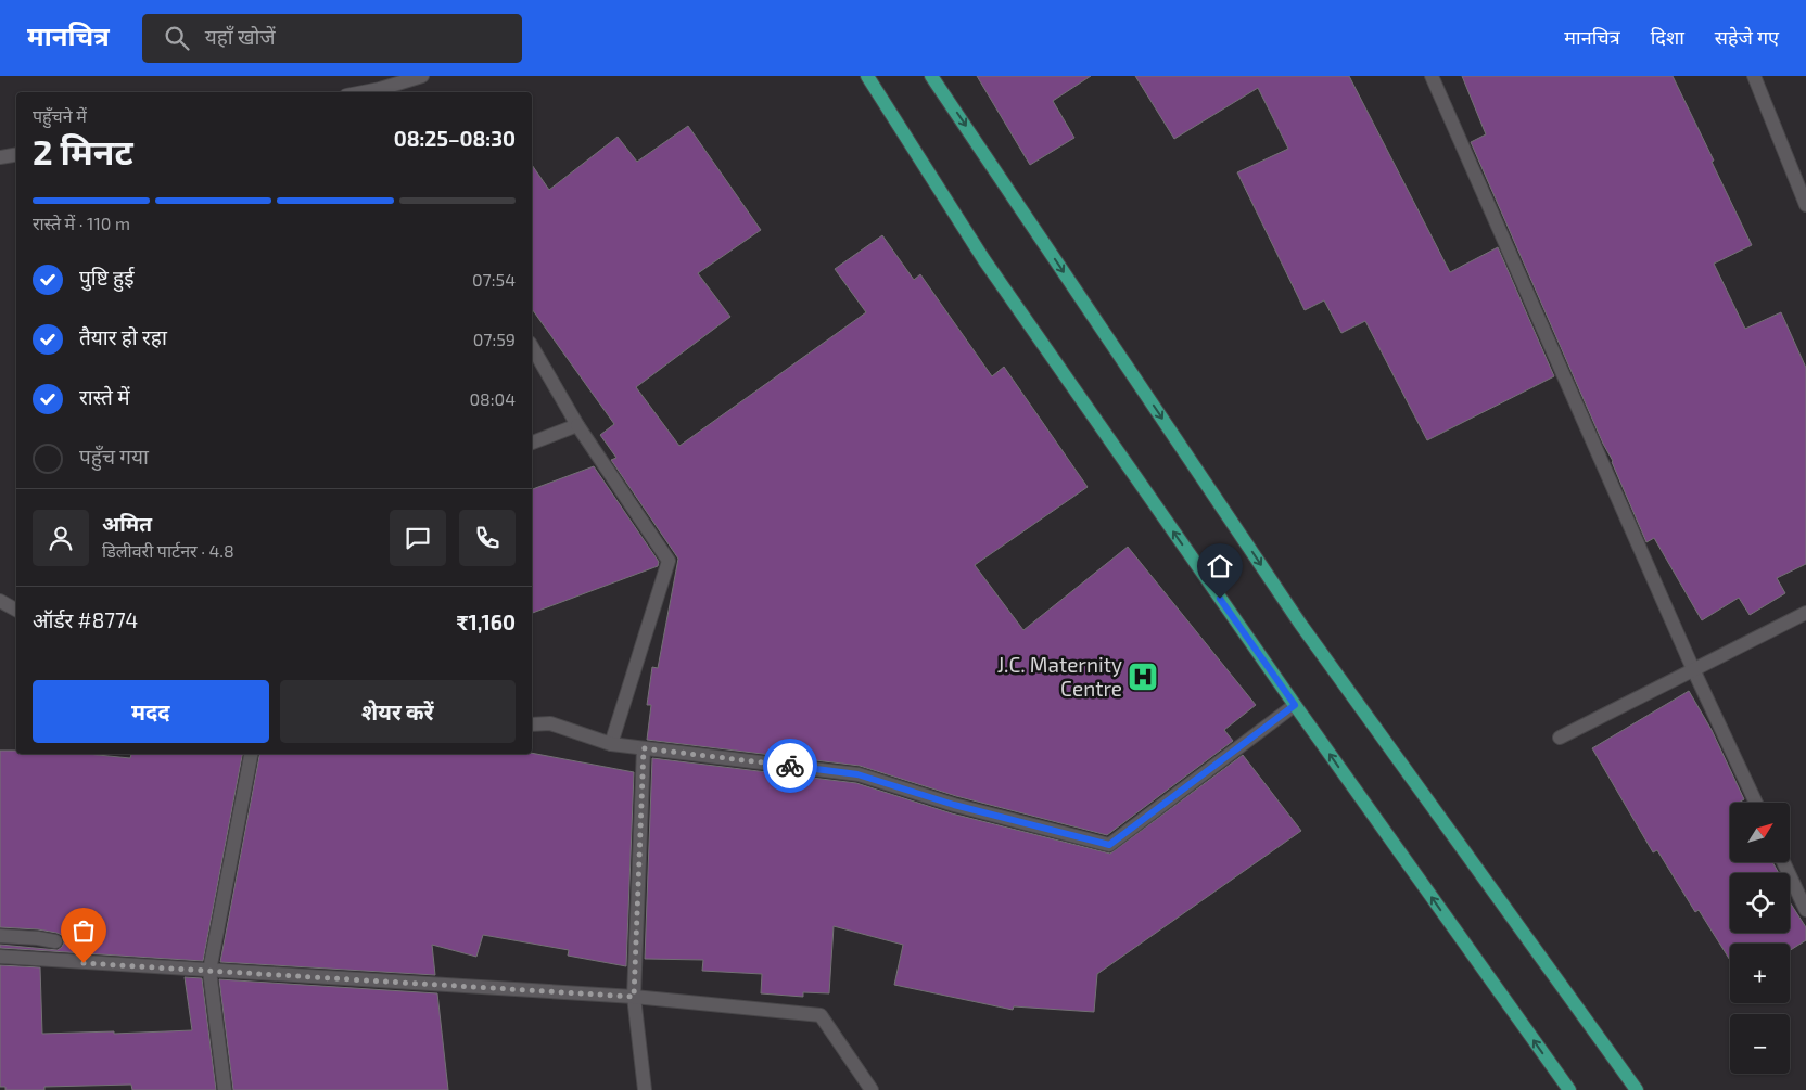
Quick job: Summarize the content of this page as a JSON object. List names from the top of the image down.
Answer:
{
  "places": {
    "hospital": ["J.C. Maternity Centre"]
  },
  "north": "top right",
  "page": {
    "header": "मानचित्र",
    "search": "यहाँ खोजें",
    "nav": ["मानचित्र", "दिशा", "सहेजे गए"],
    "heading": ["2 मिनट", "पहुँचने में", "08:25–08:30"],
    "panel": [
      "अमित",
      "डिलीवरी पार्टनर · 4.8",
      "ऑर्डर #8774",
      "₹1,160"
    ],
    "bar": "रास्ते में · 110 m",
    "list": [
      ["पुष्टि हुई", "07:54"],
      ["तैयार हो रहा", "07:59"],
      ["रास्ते में", "08:04"],
      "पहुँच गया"
    ],
    "buttons": ["मदद", "शेयर करें"],
    "map_buttons": ["+", "−"]
  }
}
